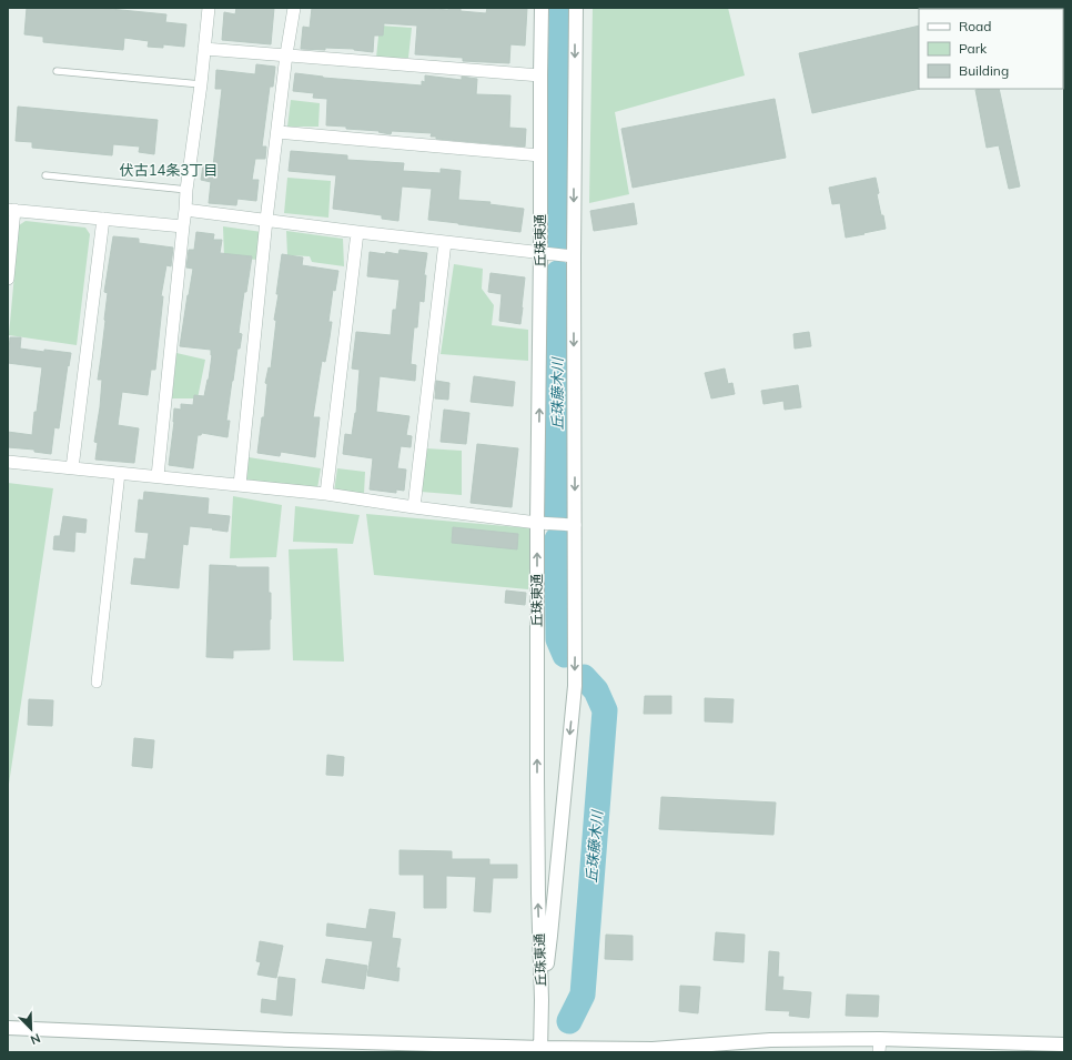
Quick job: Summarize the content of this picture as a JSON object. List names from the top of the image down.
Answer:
{
  "streets": {
    "street": ["丘珠東通"]
  },
  "districts": ["伏古14条3丁目"],
  "water": ["丘珠藤木川"],
  "legend": ["Road", "Park", "Building"],
  "north": "bottom right"
}
